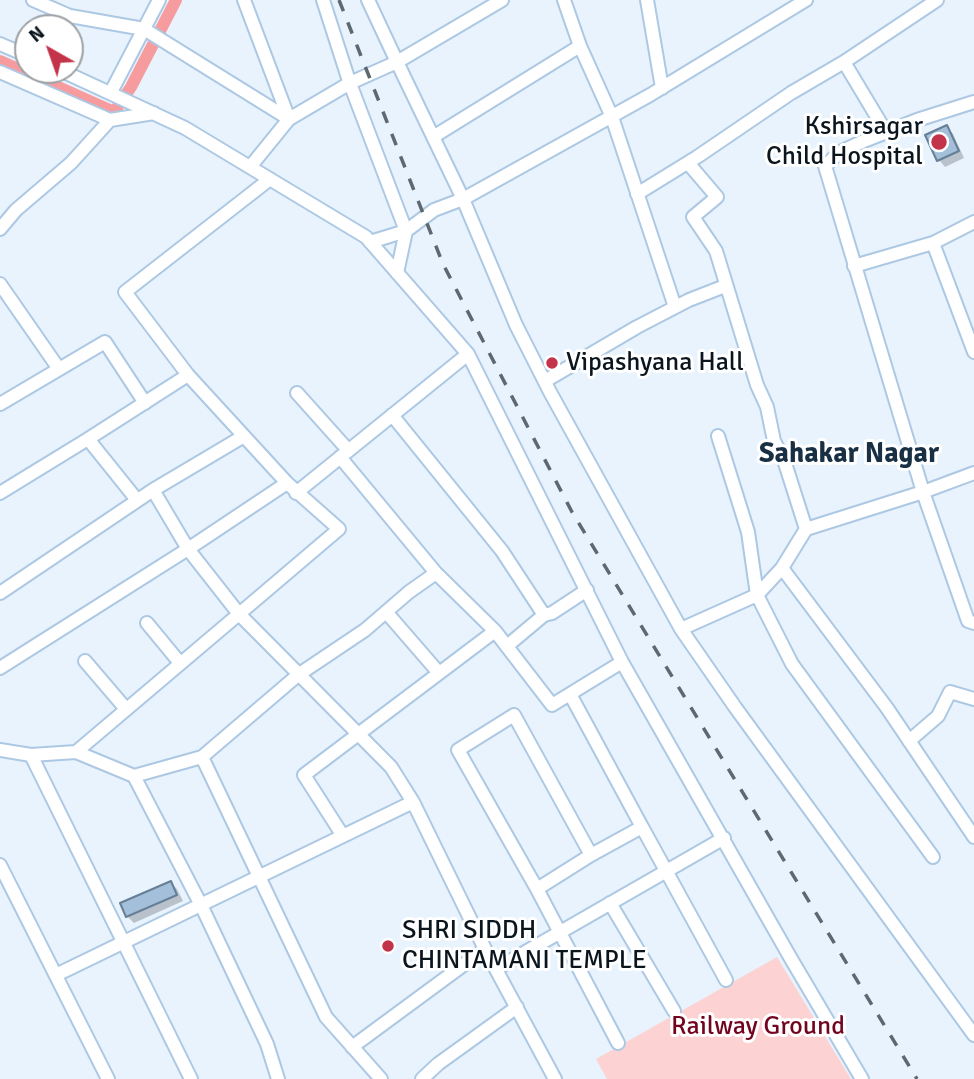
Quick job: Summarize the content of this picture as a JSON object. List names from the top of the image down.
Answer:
{
  "districts": ["Sahakar Nagar"],
  "parks": ["Railway Ground"],
  "places": ["Kshirsagar Child Hospital", "Vipashyana Hall", "SHRI SIDDH CHINTAMANI TEMPLE"],
  "north": "top left"
}
